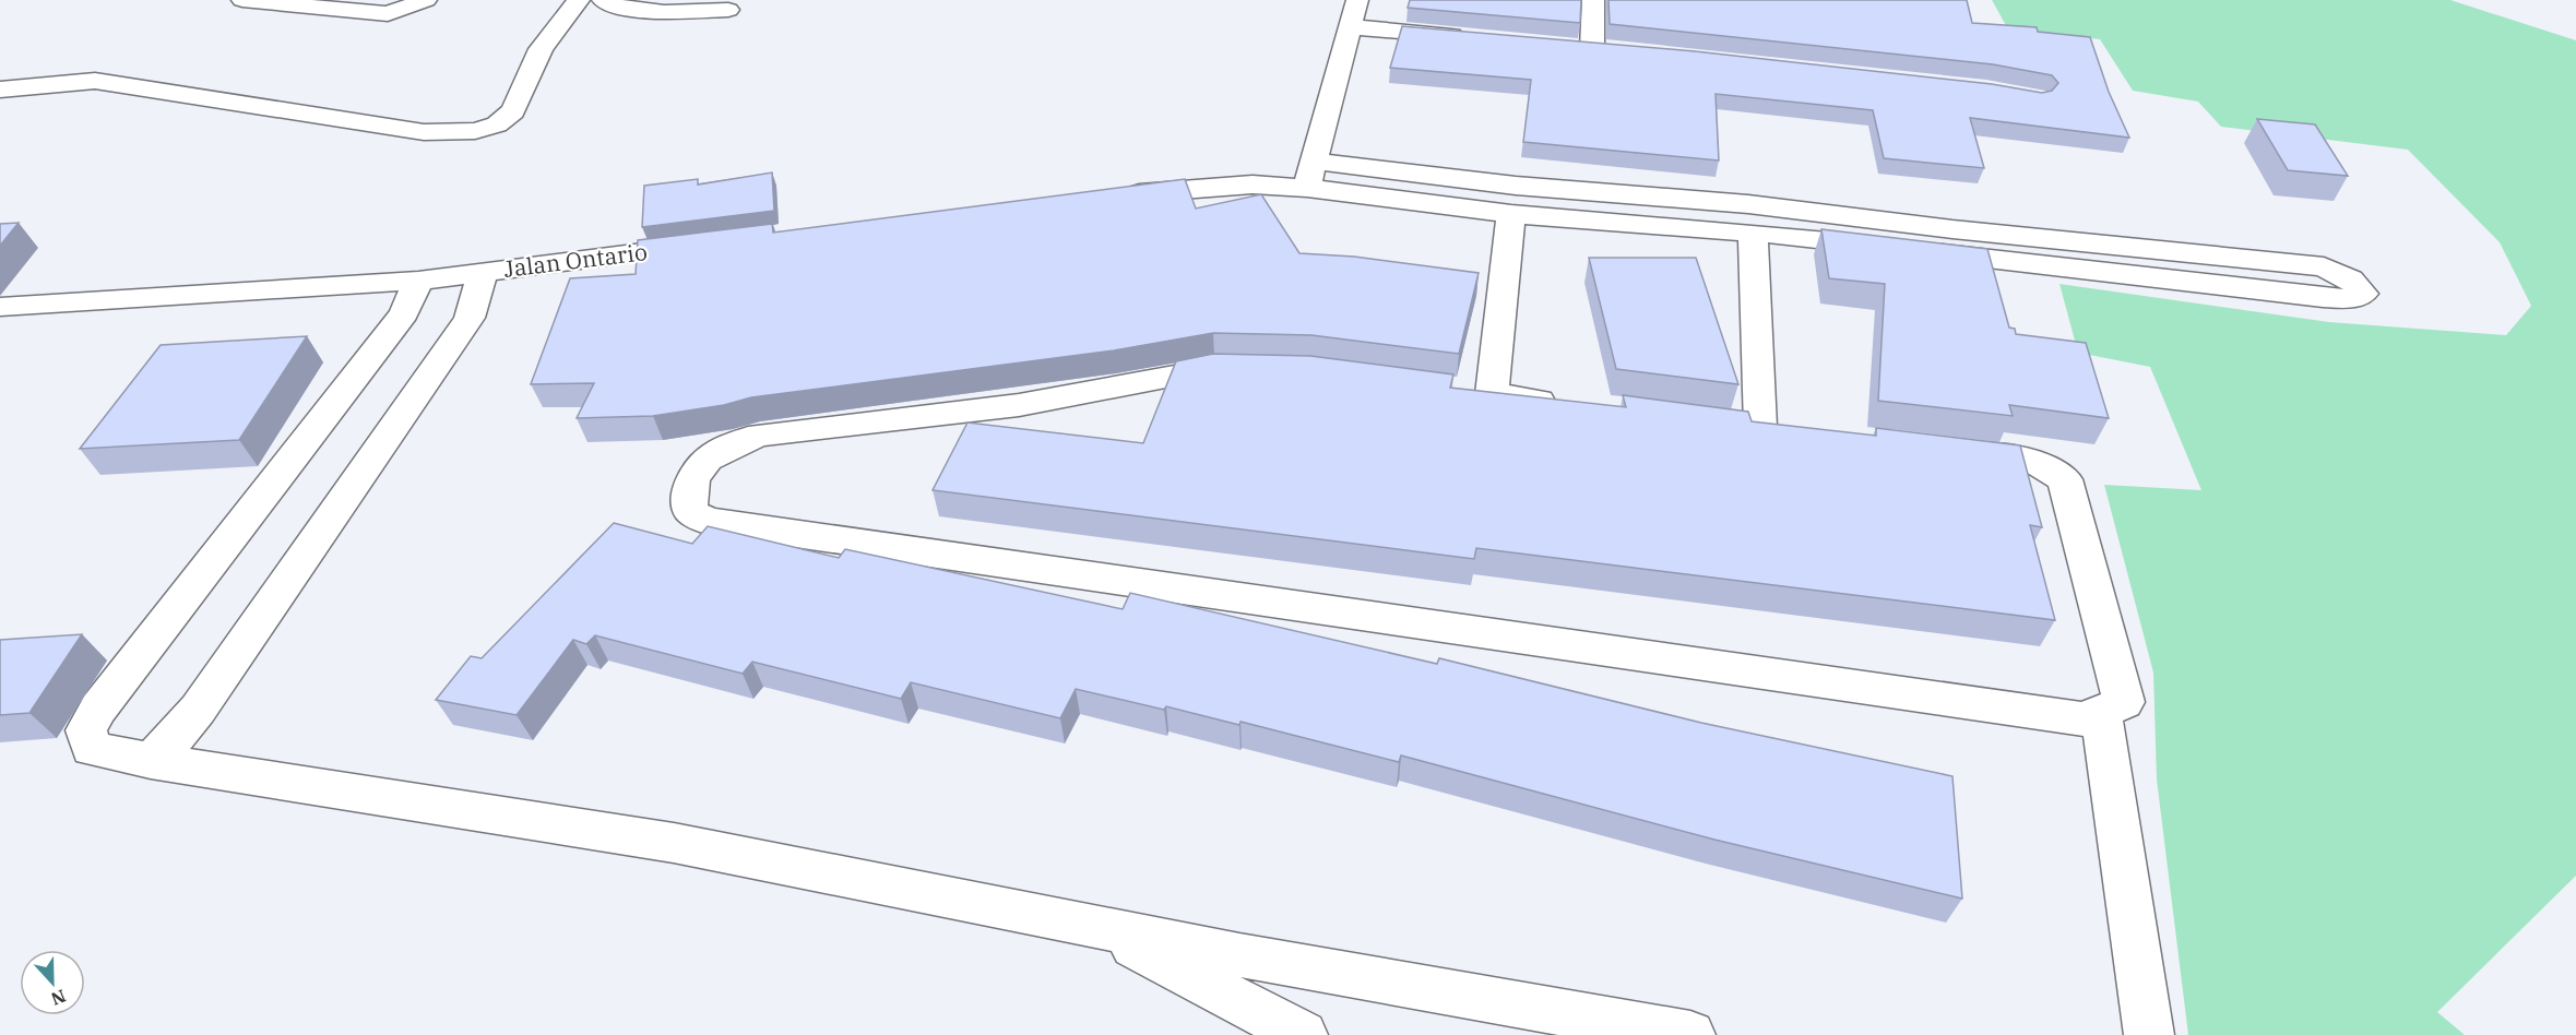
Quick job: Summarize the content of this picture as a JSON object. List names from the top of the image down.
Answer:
{
  "streets": {
    "street": ["Jalan Ontario"]
  },
  "north": "bottom"
}
